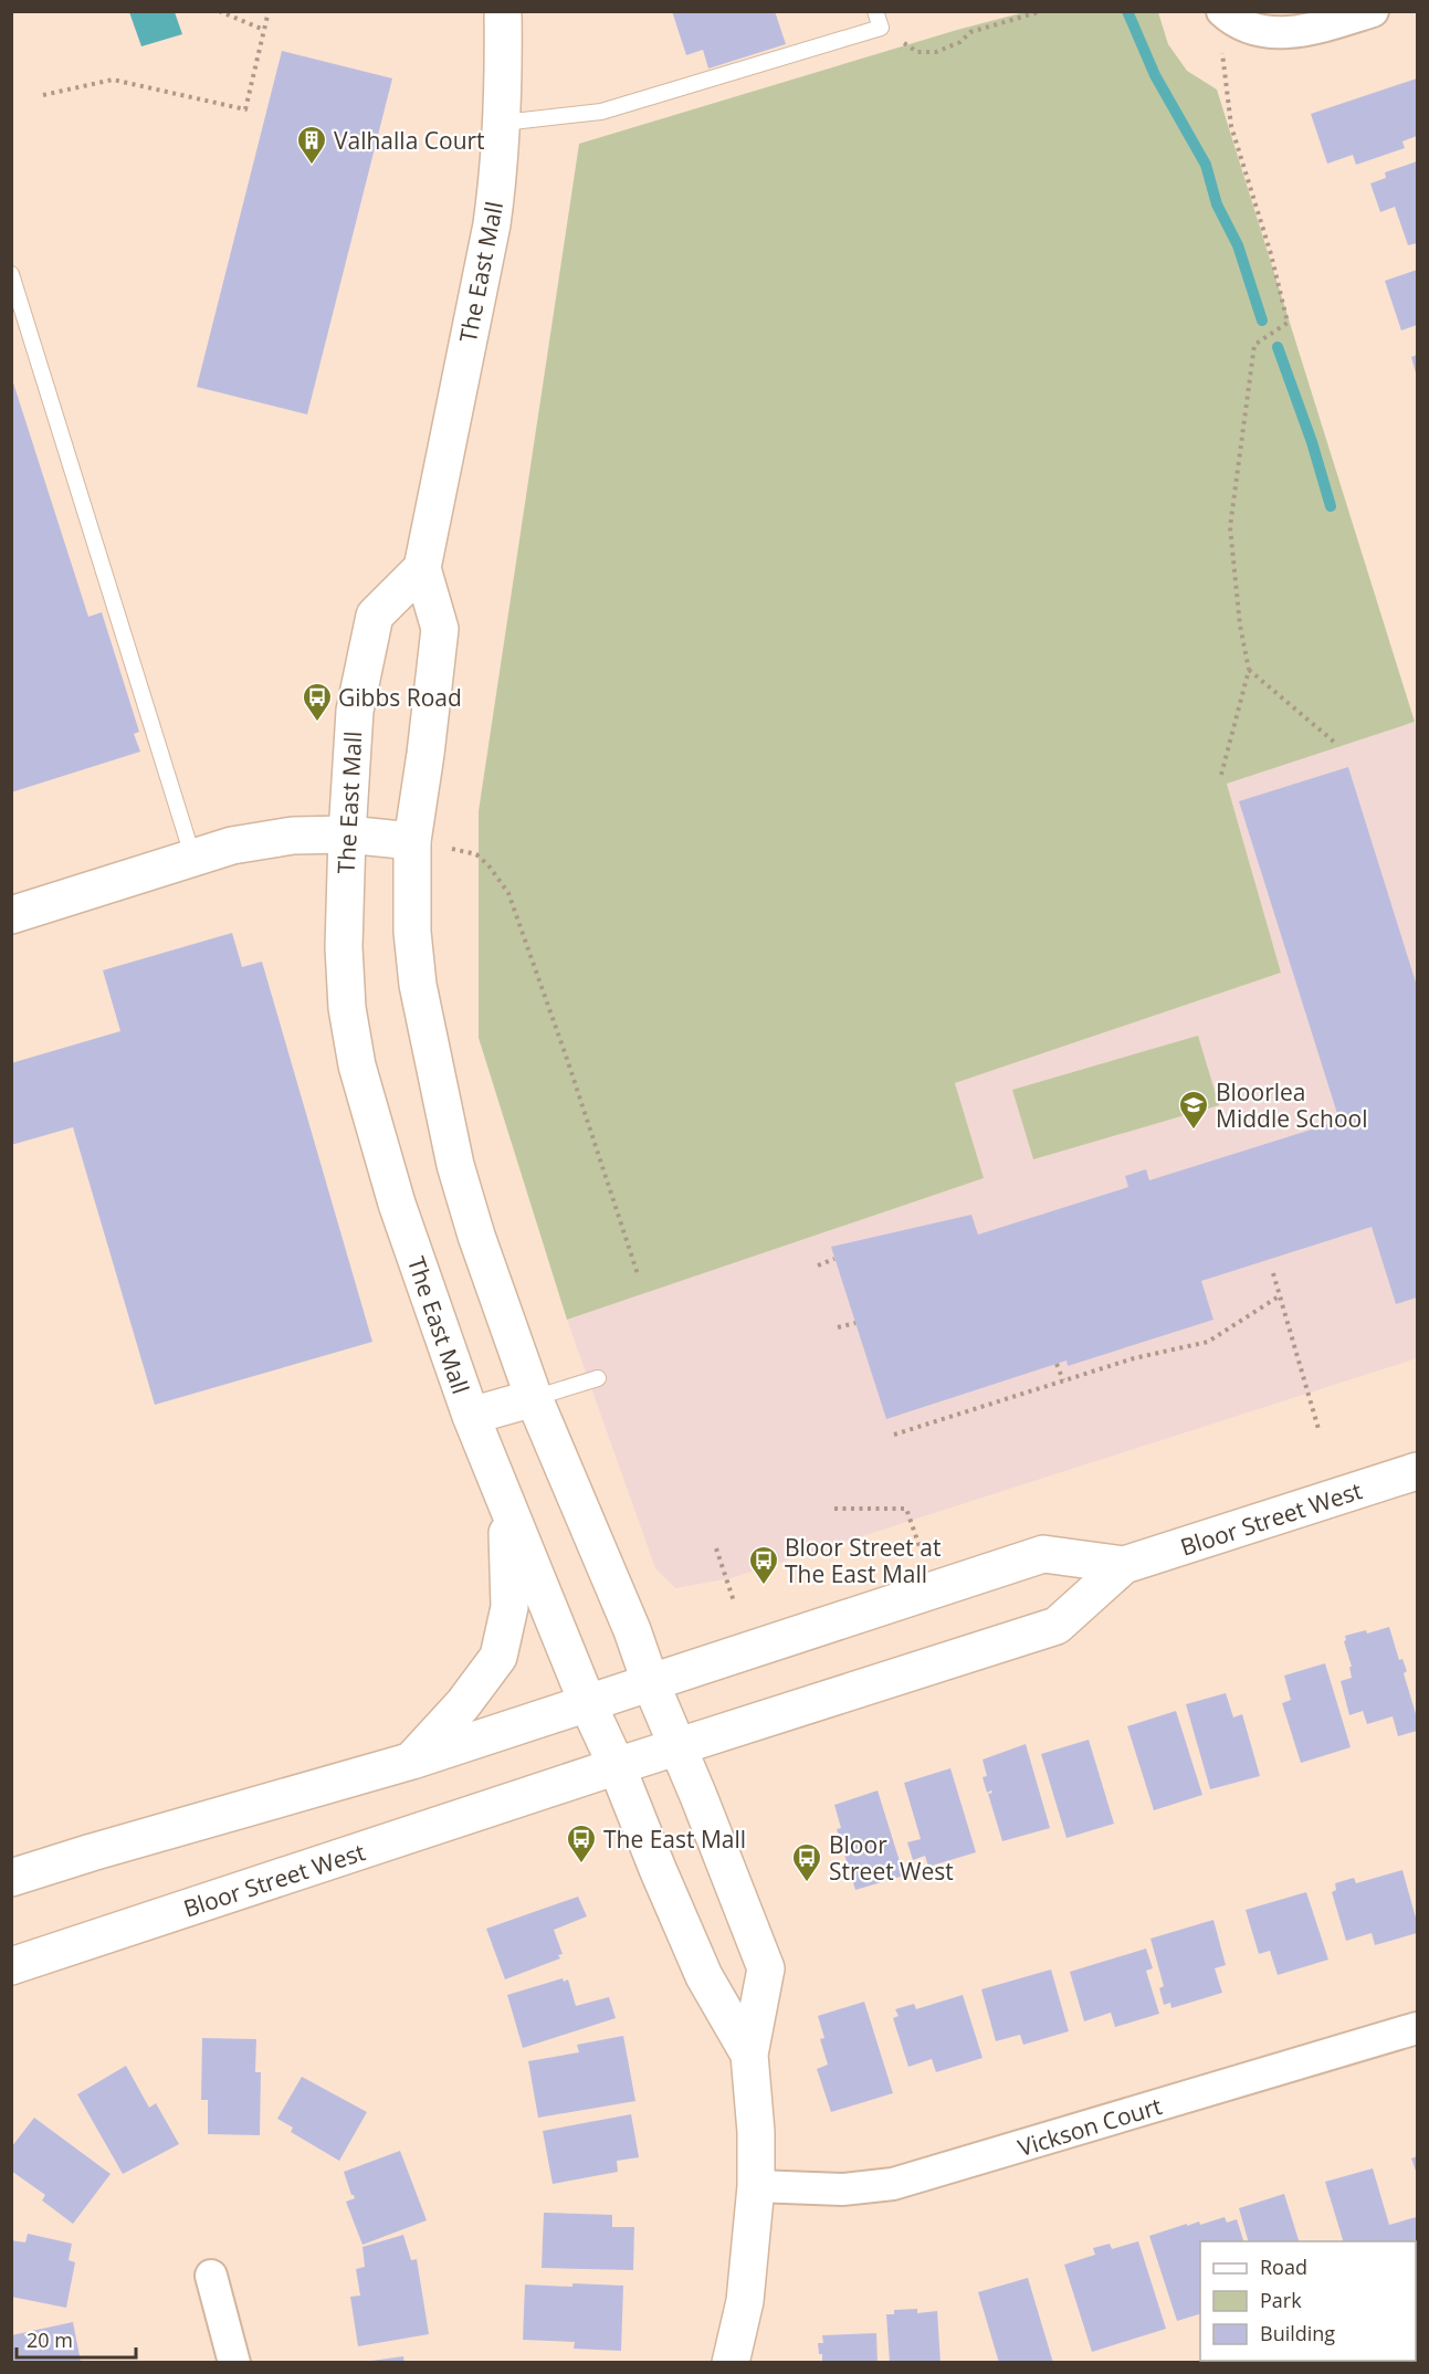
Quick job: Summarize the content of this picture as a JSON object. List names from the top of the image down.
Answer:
{
  "streets": {
    "main road": ["The East Mall", "Bloor Street West"],
    "street": ["Vickson Court"]
  },
  "crossings": [
    ["The East Mall", "Bloor Street West"],
    ["The East Mall", "Vickson Court"]
  ],
  "places": {
    "building": ["Valhalla Court"],
    "bus stop": [
      "Gibbs Road",
      "Bloor Street at The East Mall",
      "The East Mall",
      "Bloor Street West"
    ],
    "school or university": ["Bloorlea Middle School"]
  },
  "legend": ["Road", "Park", "Building"],
  "scale_bar": "20 m"
}
